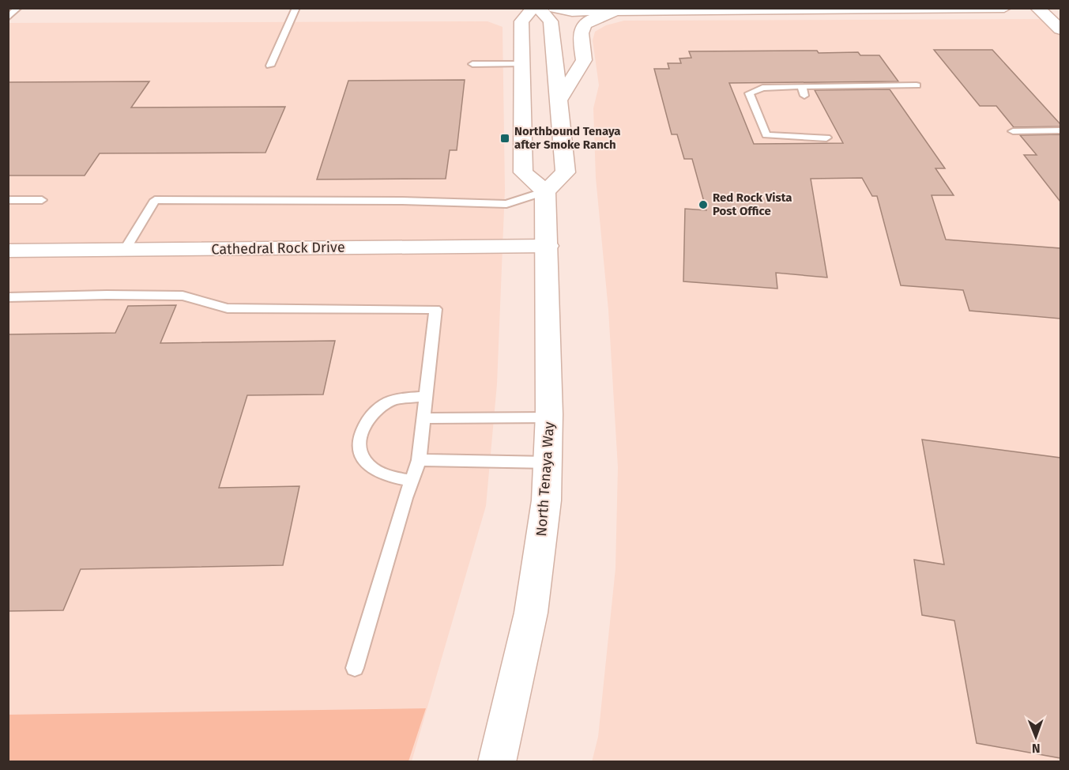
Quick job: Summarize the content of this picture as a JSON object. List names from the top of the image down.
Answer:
{
  "streets": {
    "main road": ["Cathedral Rock Drive", "North Tenaya Way"]
  },
  "crossings": [
    ["Cathedral Rock Drive", "North Tenaya Way"]
  ],
  "places": {
    "transit": ["Northbound Tenaya after Smoke Ranch"],
    "other": ["Red Rock Vista Post Office"]
  },
  "north": "bottom"
}
